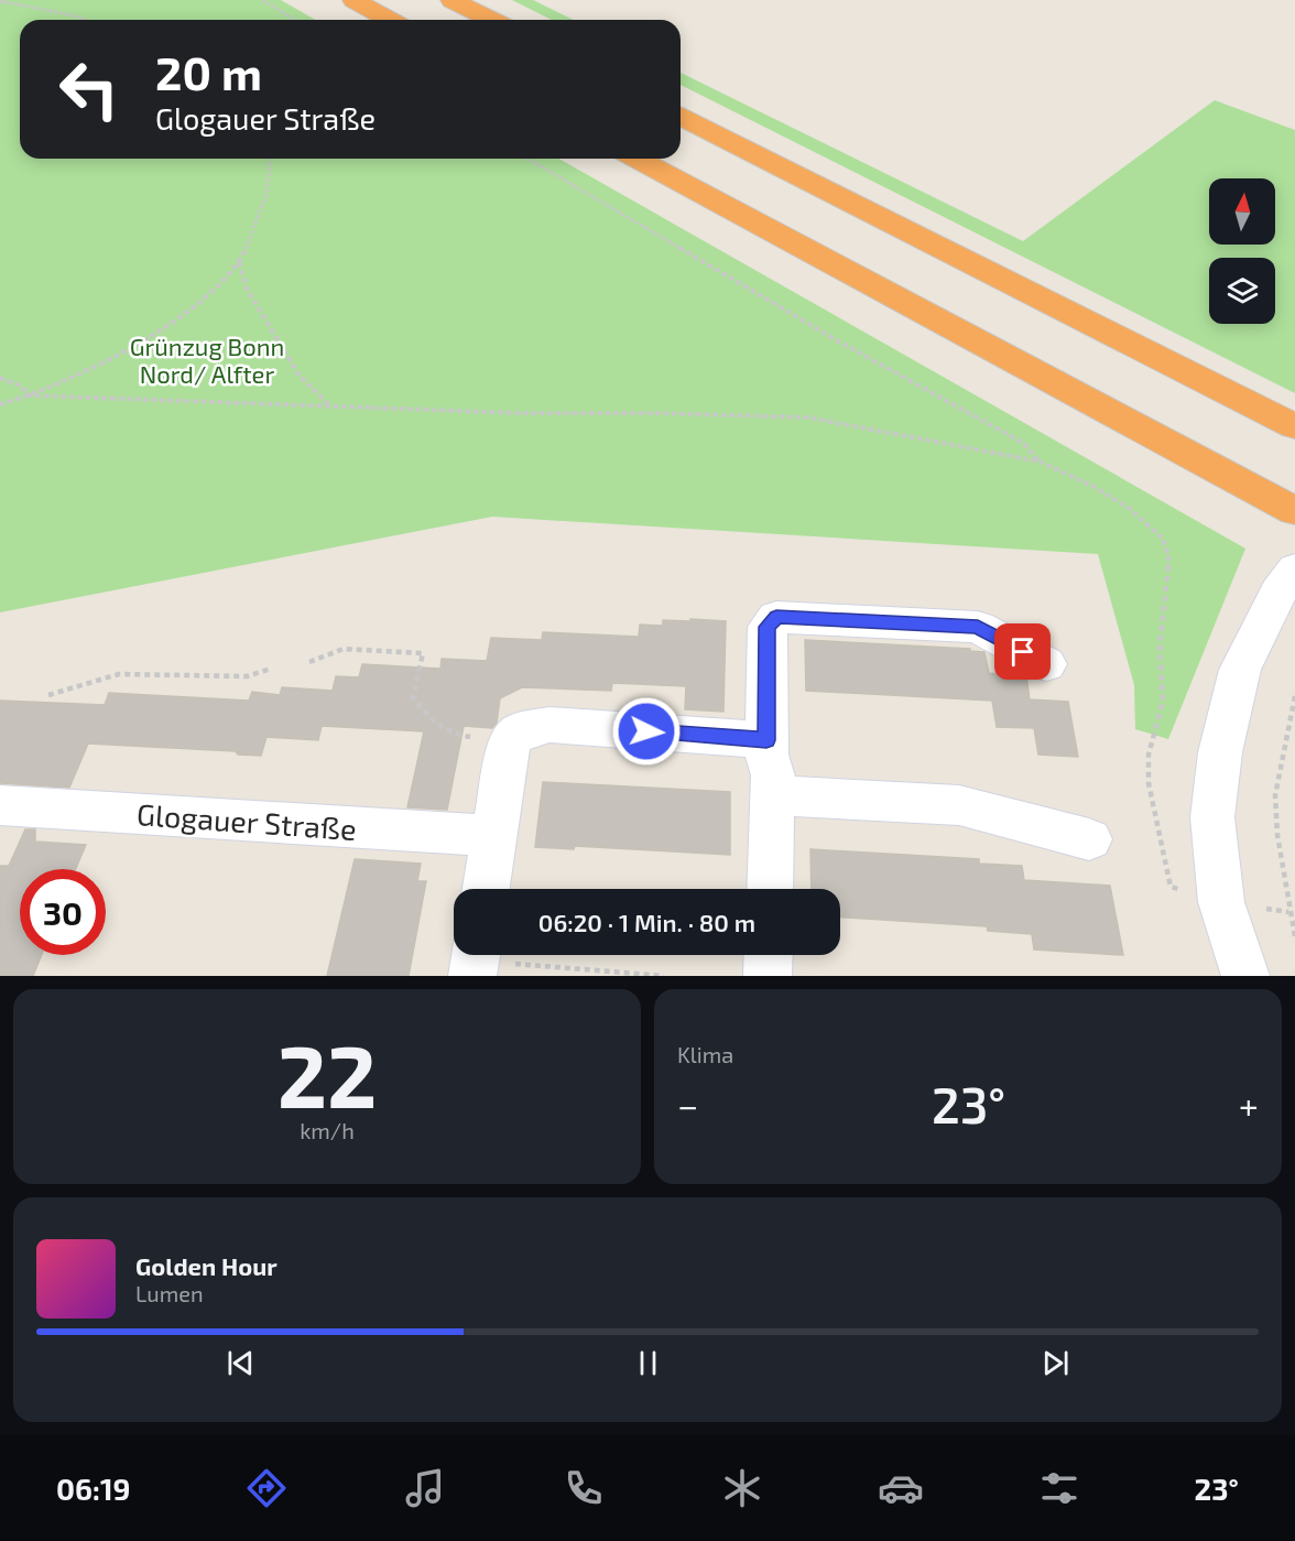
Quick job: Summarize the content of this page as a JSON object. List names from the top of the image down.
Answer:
{
  "streets": {
    "street": ["Glogauer Straße"]
  },
  "parks": ["Grünzug Bonn Nord/ Alfter"],
  "north": "top",
  "page": {
    "turn": ["20 m", "Glogauer Straße"],
    "limit": "30",
    "trip": "06:20 · 1 Min. · 80 m",
    "tile": [
      ["22", "km/h"],
      "Klima"
    ],
    "heat": ["−", "23°", "+"],
    "song": ["Golden Hour", "Lumen"],
    "tabs": ["06:19", "23°"]
  }
}
